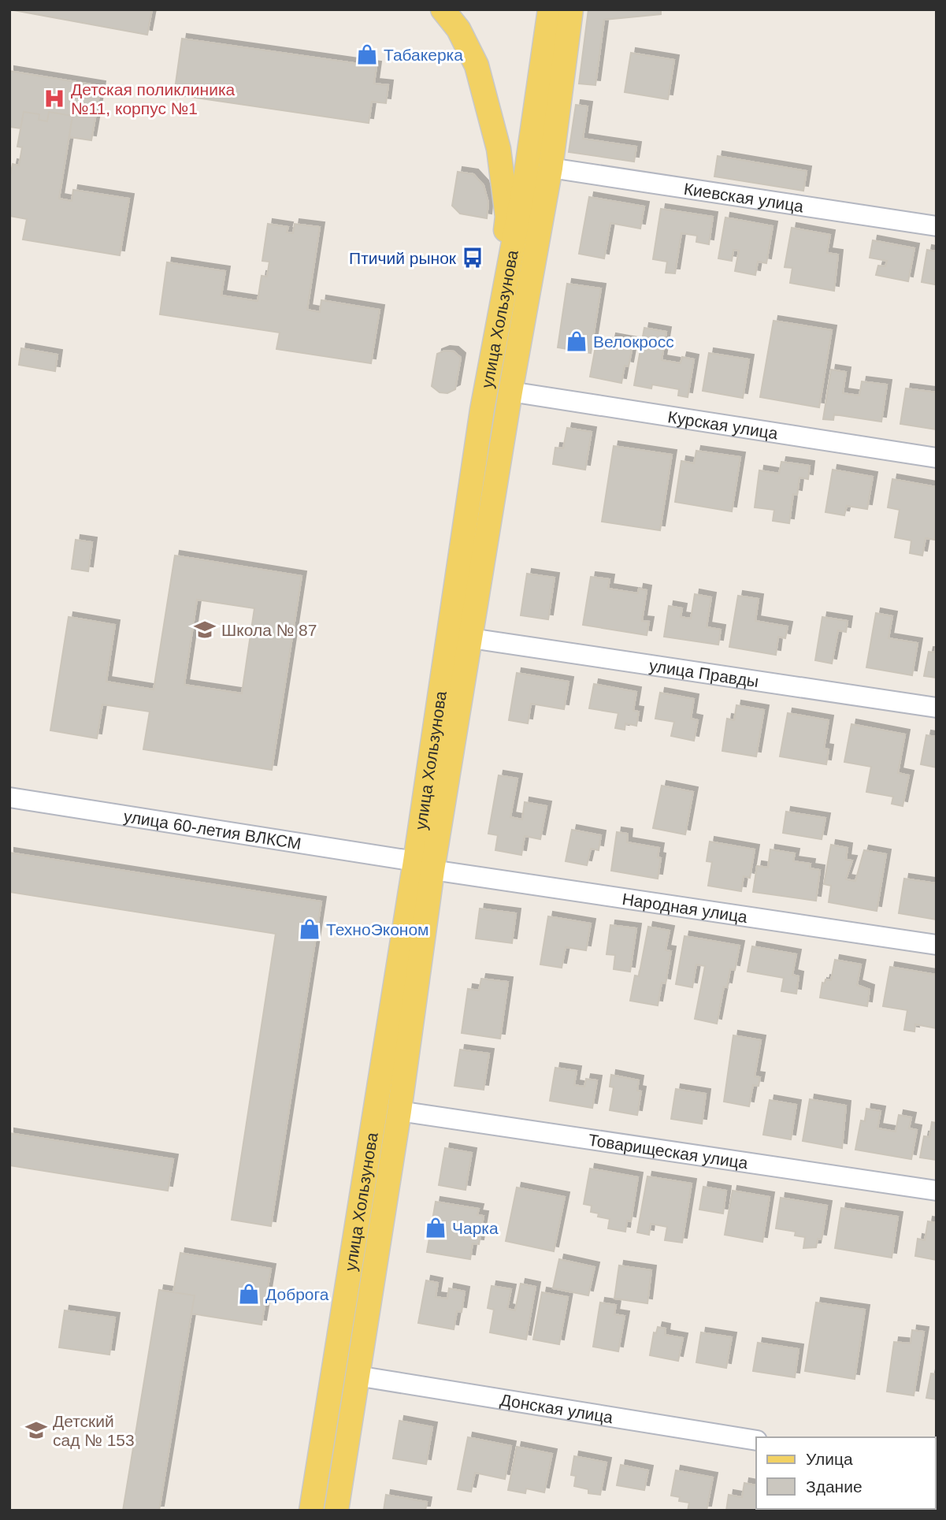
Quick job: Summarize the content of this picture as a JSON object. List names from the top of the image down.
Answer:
{
  "streets": {
    "main road": ["улица Хользунова"],
    "street": [
      "Киевская улица",
      "Курская улица",
      "улица Правды",
      "улица 60-летия ВЛКСМ",
      "Народная улица",
      "Товарищеская улица",
      "Донская улица"
    ]
  },
  "crossings": [
    ["Киевская улица", "улица Хользунова"],
    ["улица Хользунова", "Курская улица"],
    ["улица Хользунова", "улица Правды"],
    ["улица Хользунова", "улица 60-летия ВЛКСМ"],
    ["улица Хользунова", "Народная улица"],
    ["улица Хользунова", "Товарищеская улица"],
    ["улица Хользунова", "Донская улица"],
    ["улица 60-летия ВЛКСМ", "Народная улица"]
  ],
  "places": {
    "shop": [
      "Табакерка",
      "Велокросс",
      "ТехноЭконом",
      "Чарка",
      "Доброга"
    ],
    "hospital": ["Детская поликлиника №11, корпус №1"],
    "bus stop": ["Птичий рынок"],
    "school or university": ["Школа № 87", "Детский сад № 153"]
  },
  "legend": ["Улица", "Здание"]
}
